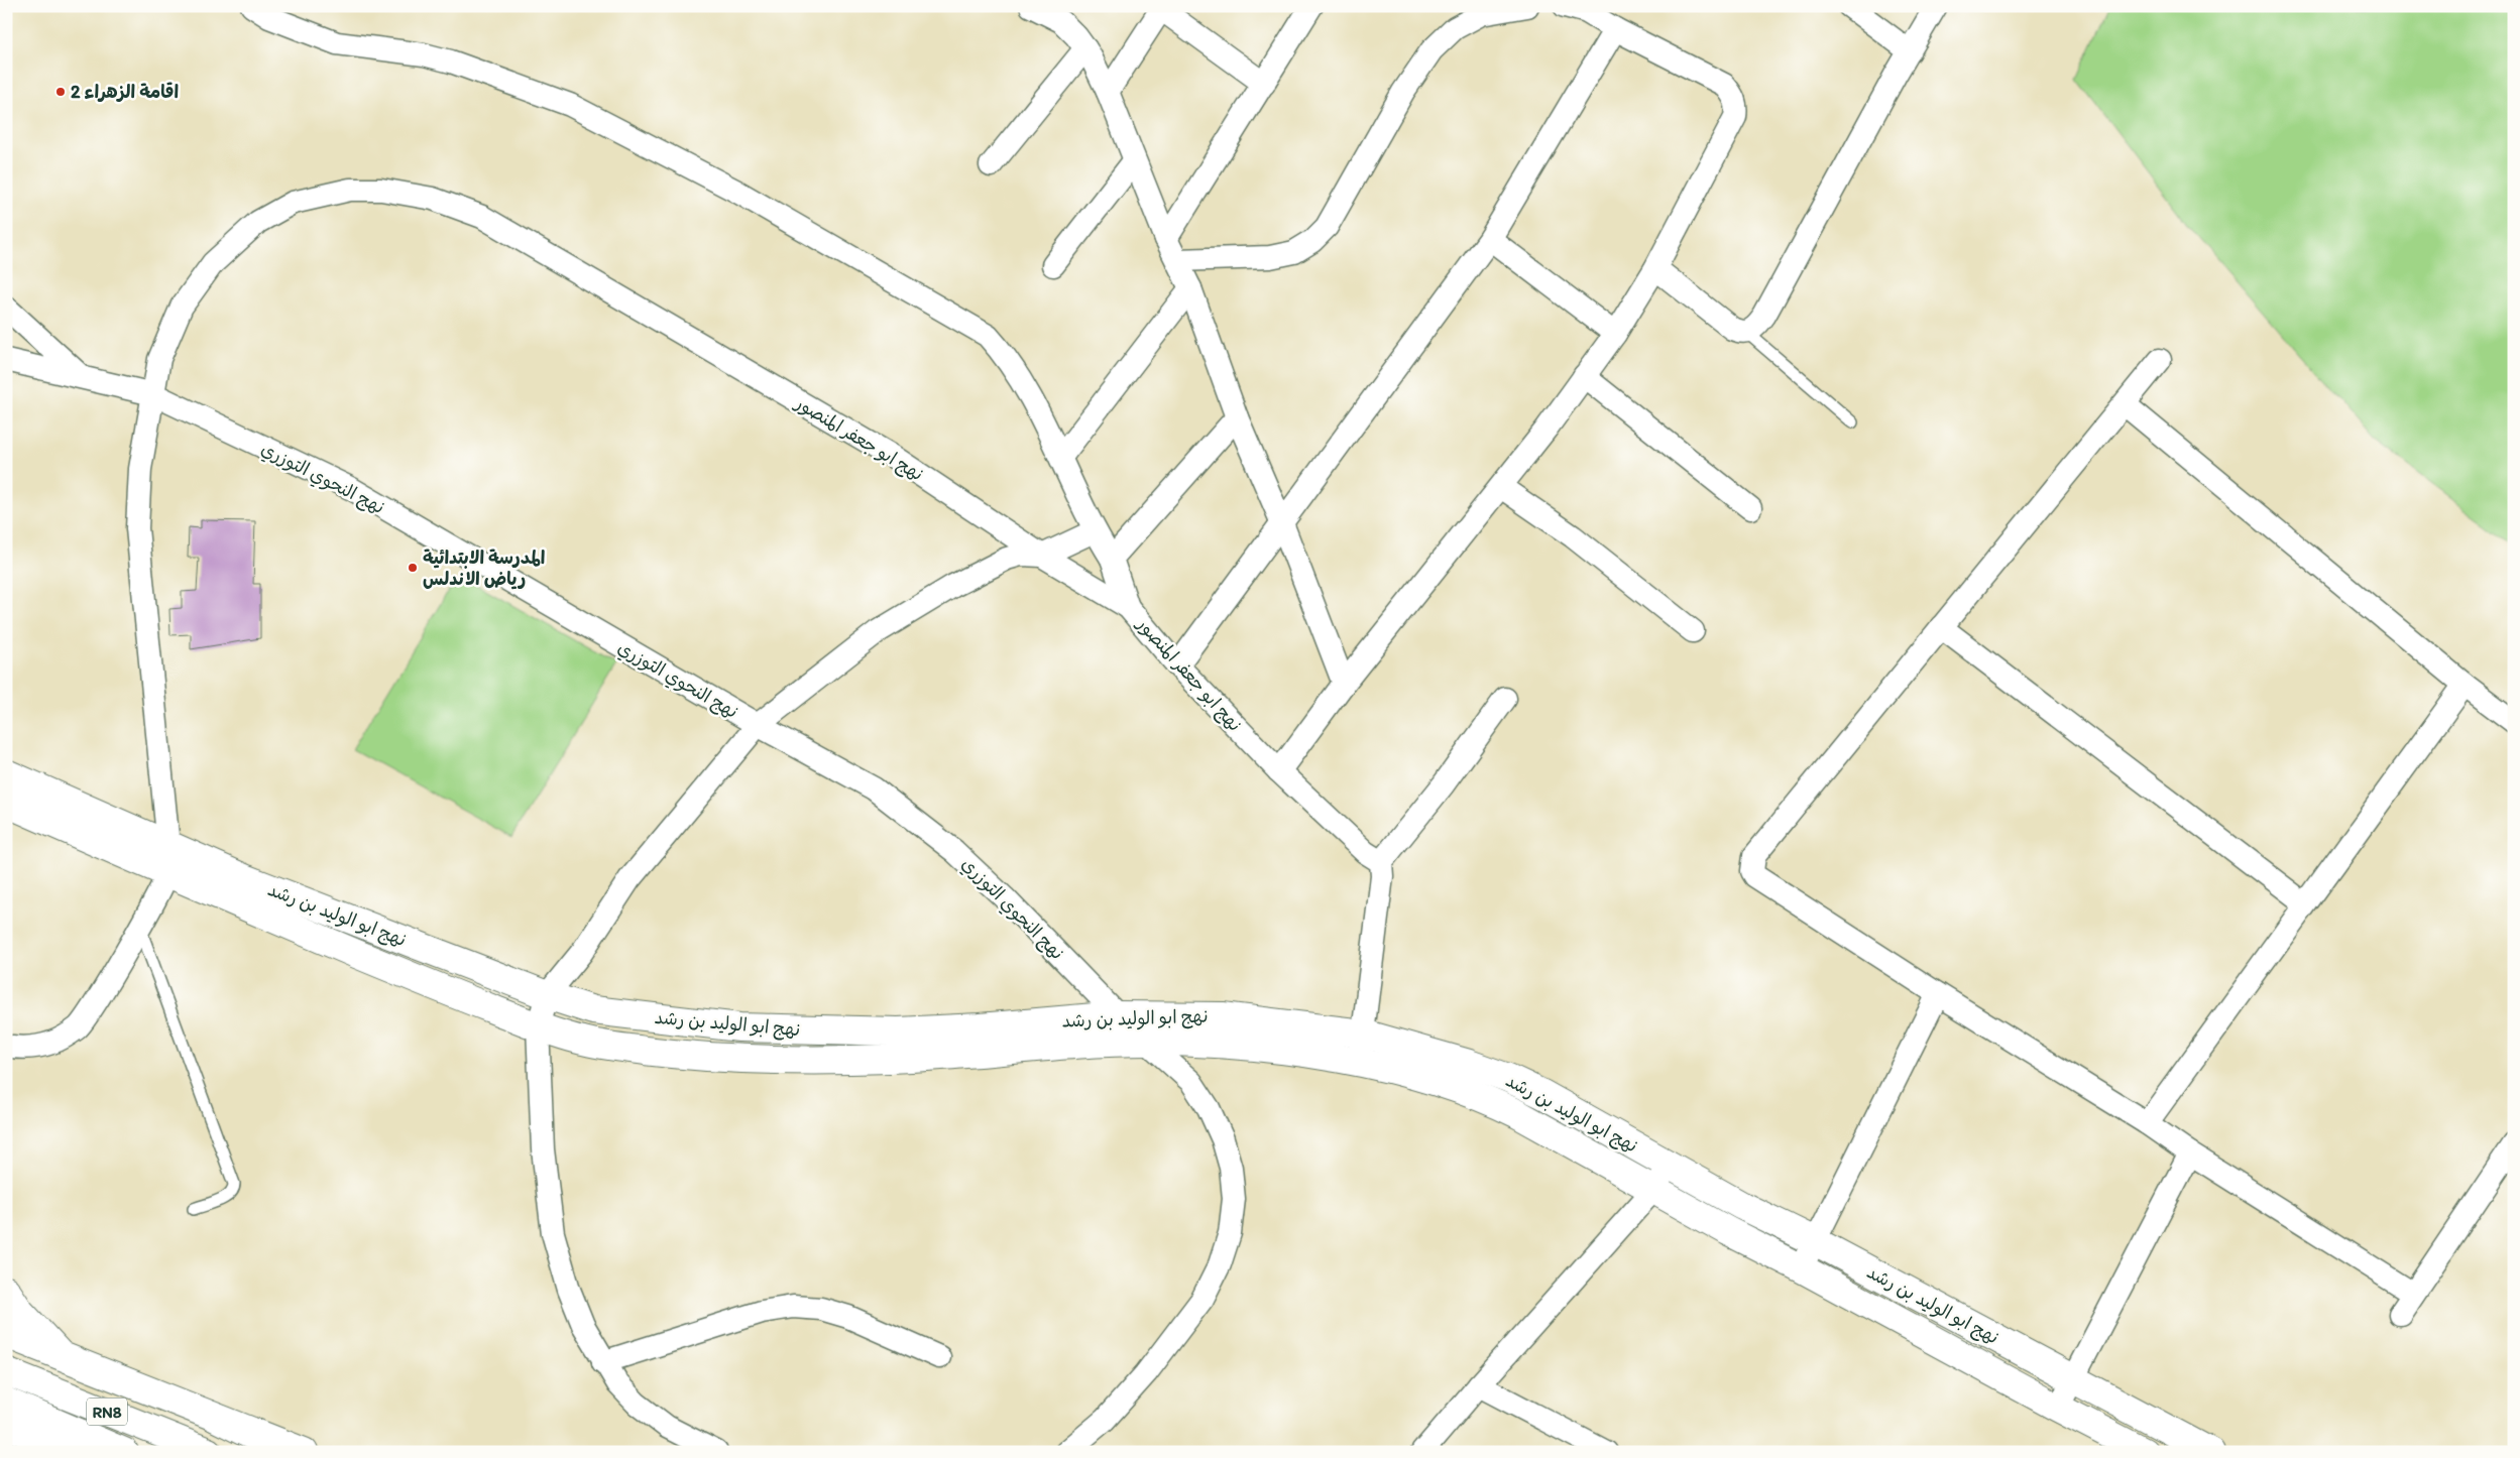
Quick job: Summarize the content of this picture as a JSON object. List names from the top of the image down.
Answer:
{
  "streets": {
    "main road": ["نهج ابو الوليد بن رشد", "RN8"],
    "street": ["نهج ابو جعفر المنصور", "نهج النحوي التوزري"]
  },
  "crossings": [
    ["نهج ابو جعفر المنصور", "نهج النحوي التوزري"],
    ["نهج ابو جعفر المنصور", "نهج ابو الوليد بن رشد"],
    ["نهج النحوي التوزري", "نهج ابو الوليد بن رشد"]
  ],
  "places": ["اقامة الزهراء 2", "المدرسة الابتدائية رياض الاندلس"]
}
